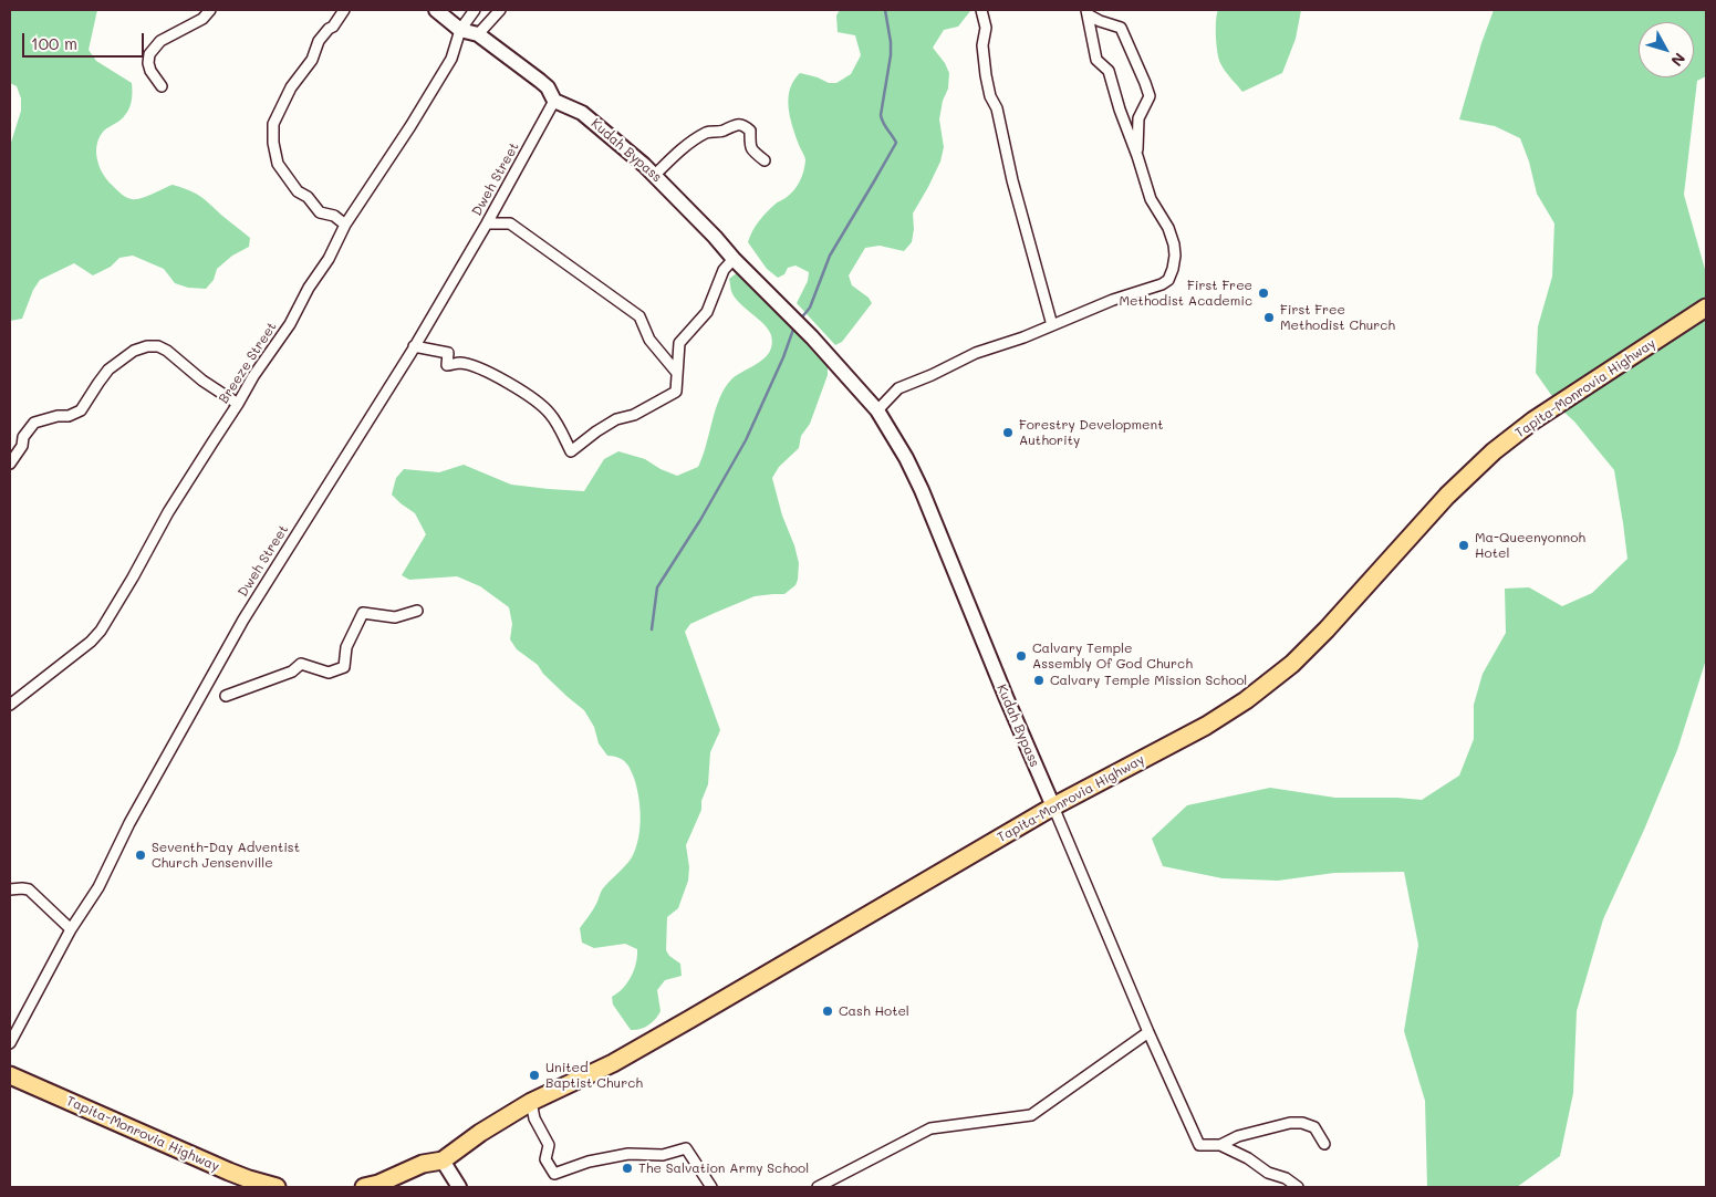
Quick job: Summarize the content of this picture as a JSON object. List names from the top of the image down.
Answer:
{
  "streets": {
    "highway": ["Tapita-Monrovia Highway"],
    "street": ["Kudah Bypass", "Dweh Street", "Breeze Street"]
  },
  "crossings": [
    ["Kudah Bypass", "Dweh Street"],
    ["Kudah Bypass", "Tapita-Monrovia Highway"]
  ],
  "places": [
    "First Free Methodist Academic",
    "First Free Methodist Church",
    "Forestry Development Authority",
    "Ma-Queenyonnoh Hotel",
    "Calvary Temple Assembly Of God Church",
    "Calvary Temple Mission School",
    "Seventh-Day Adventist Church Jensenville",
    "Cash Hotel",
    "United Baptist Church",
    "The Salvation Army School"
  ],
  "scale_bar": "100 m",
  "north": "bottom right"
}
